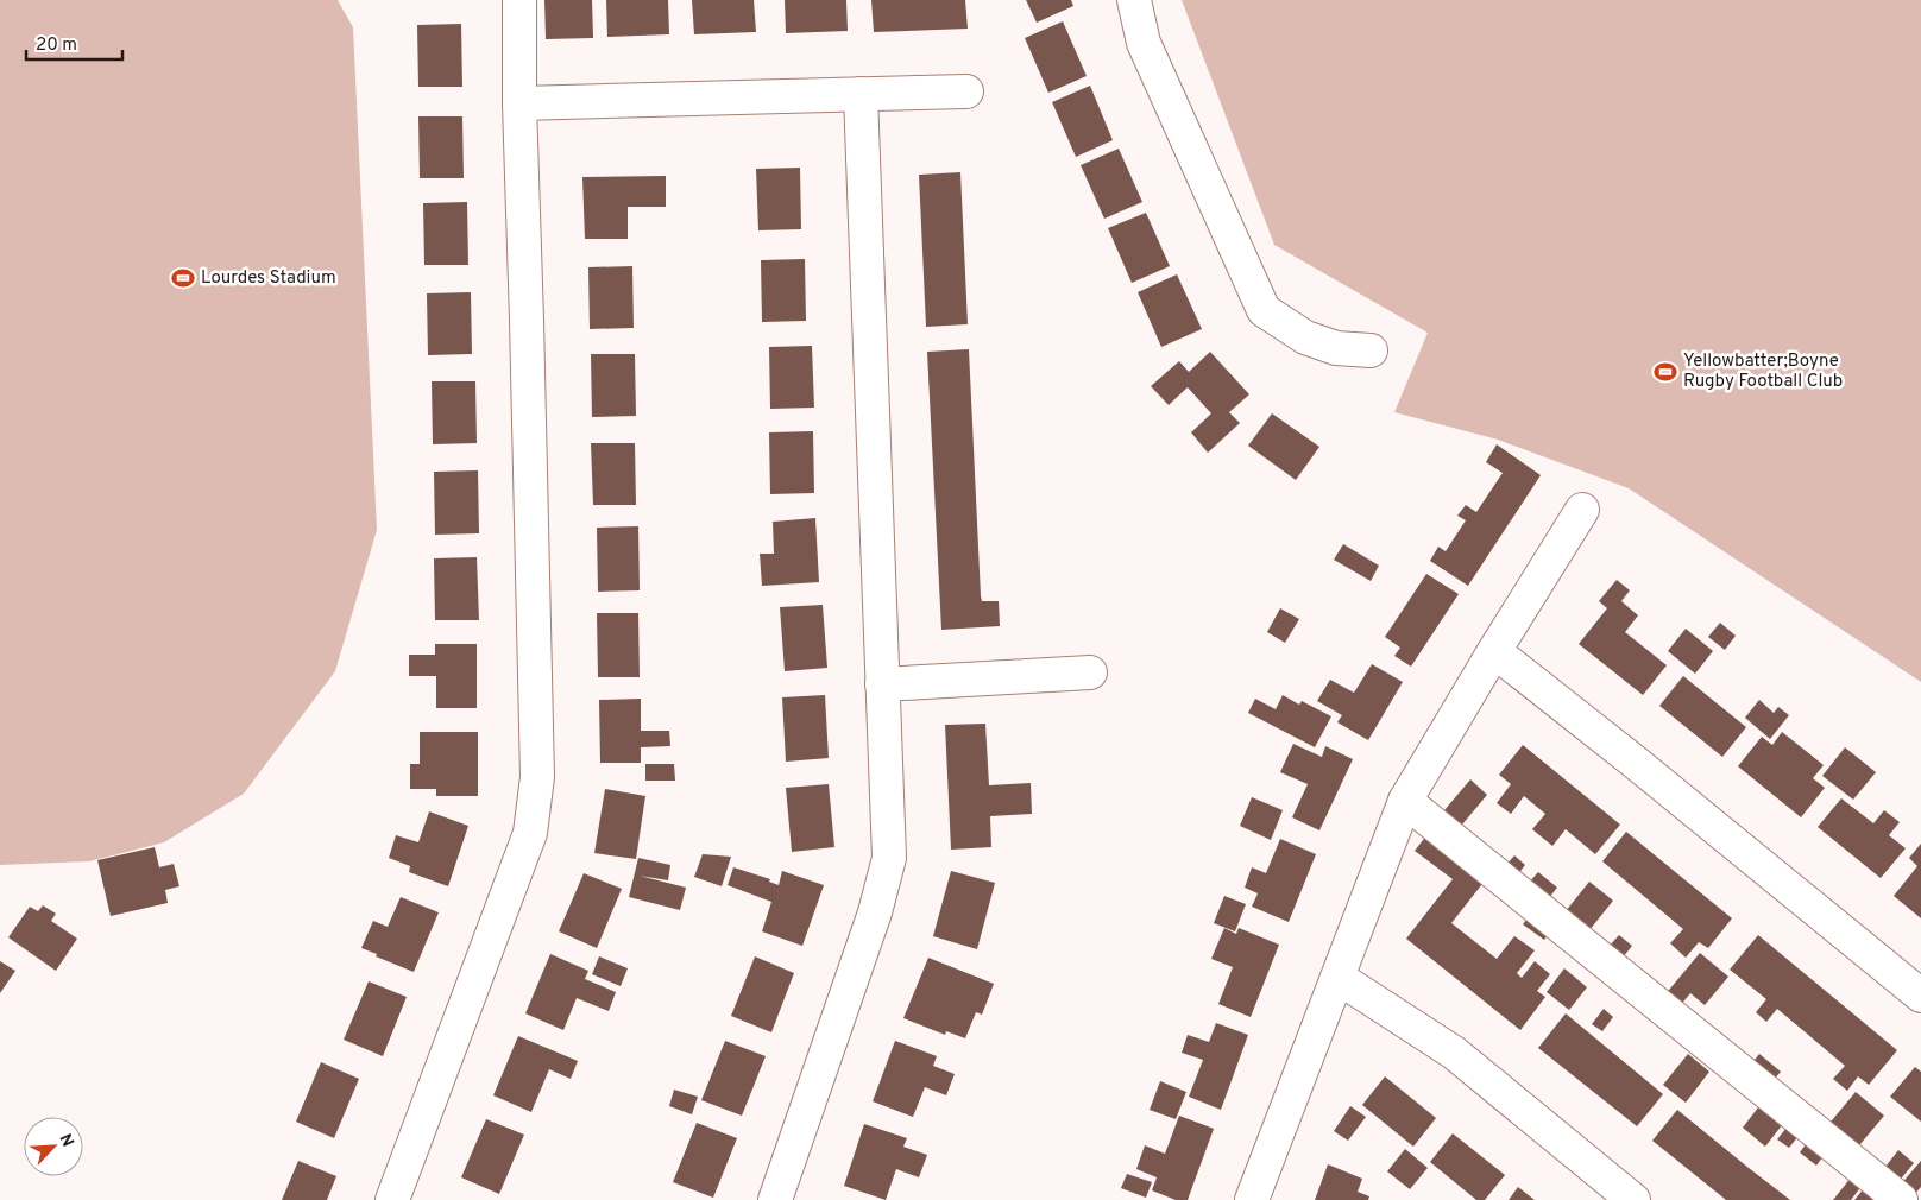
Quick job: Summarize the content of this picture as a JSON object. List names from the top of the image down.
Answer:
{
  "places": {
    "sports": ["Lourdes Stadium", "Yellowbatter;Boyne Rugby Football Club"]
  },
  "scale_bar": "20 m",
  "north": "top right"
}
